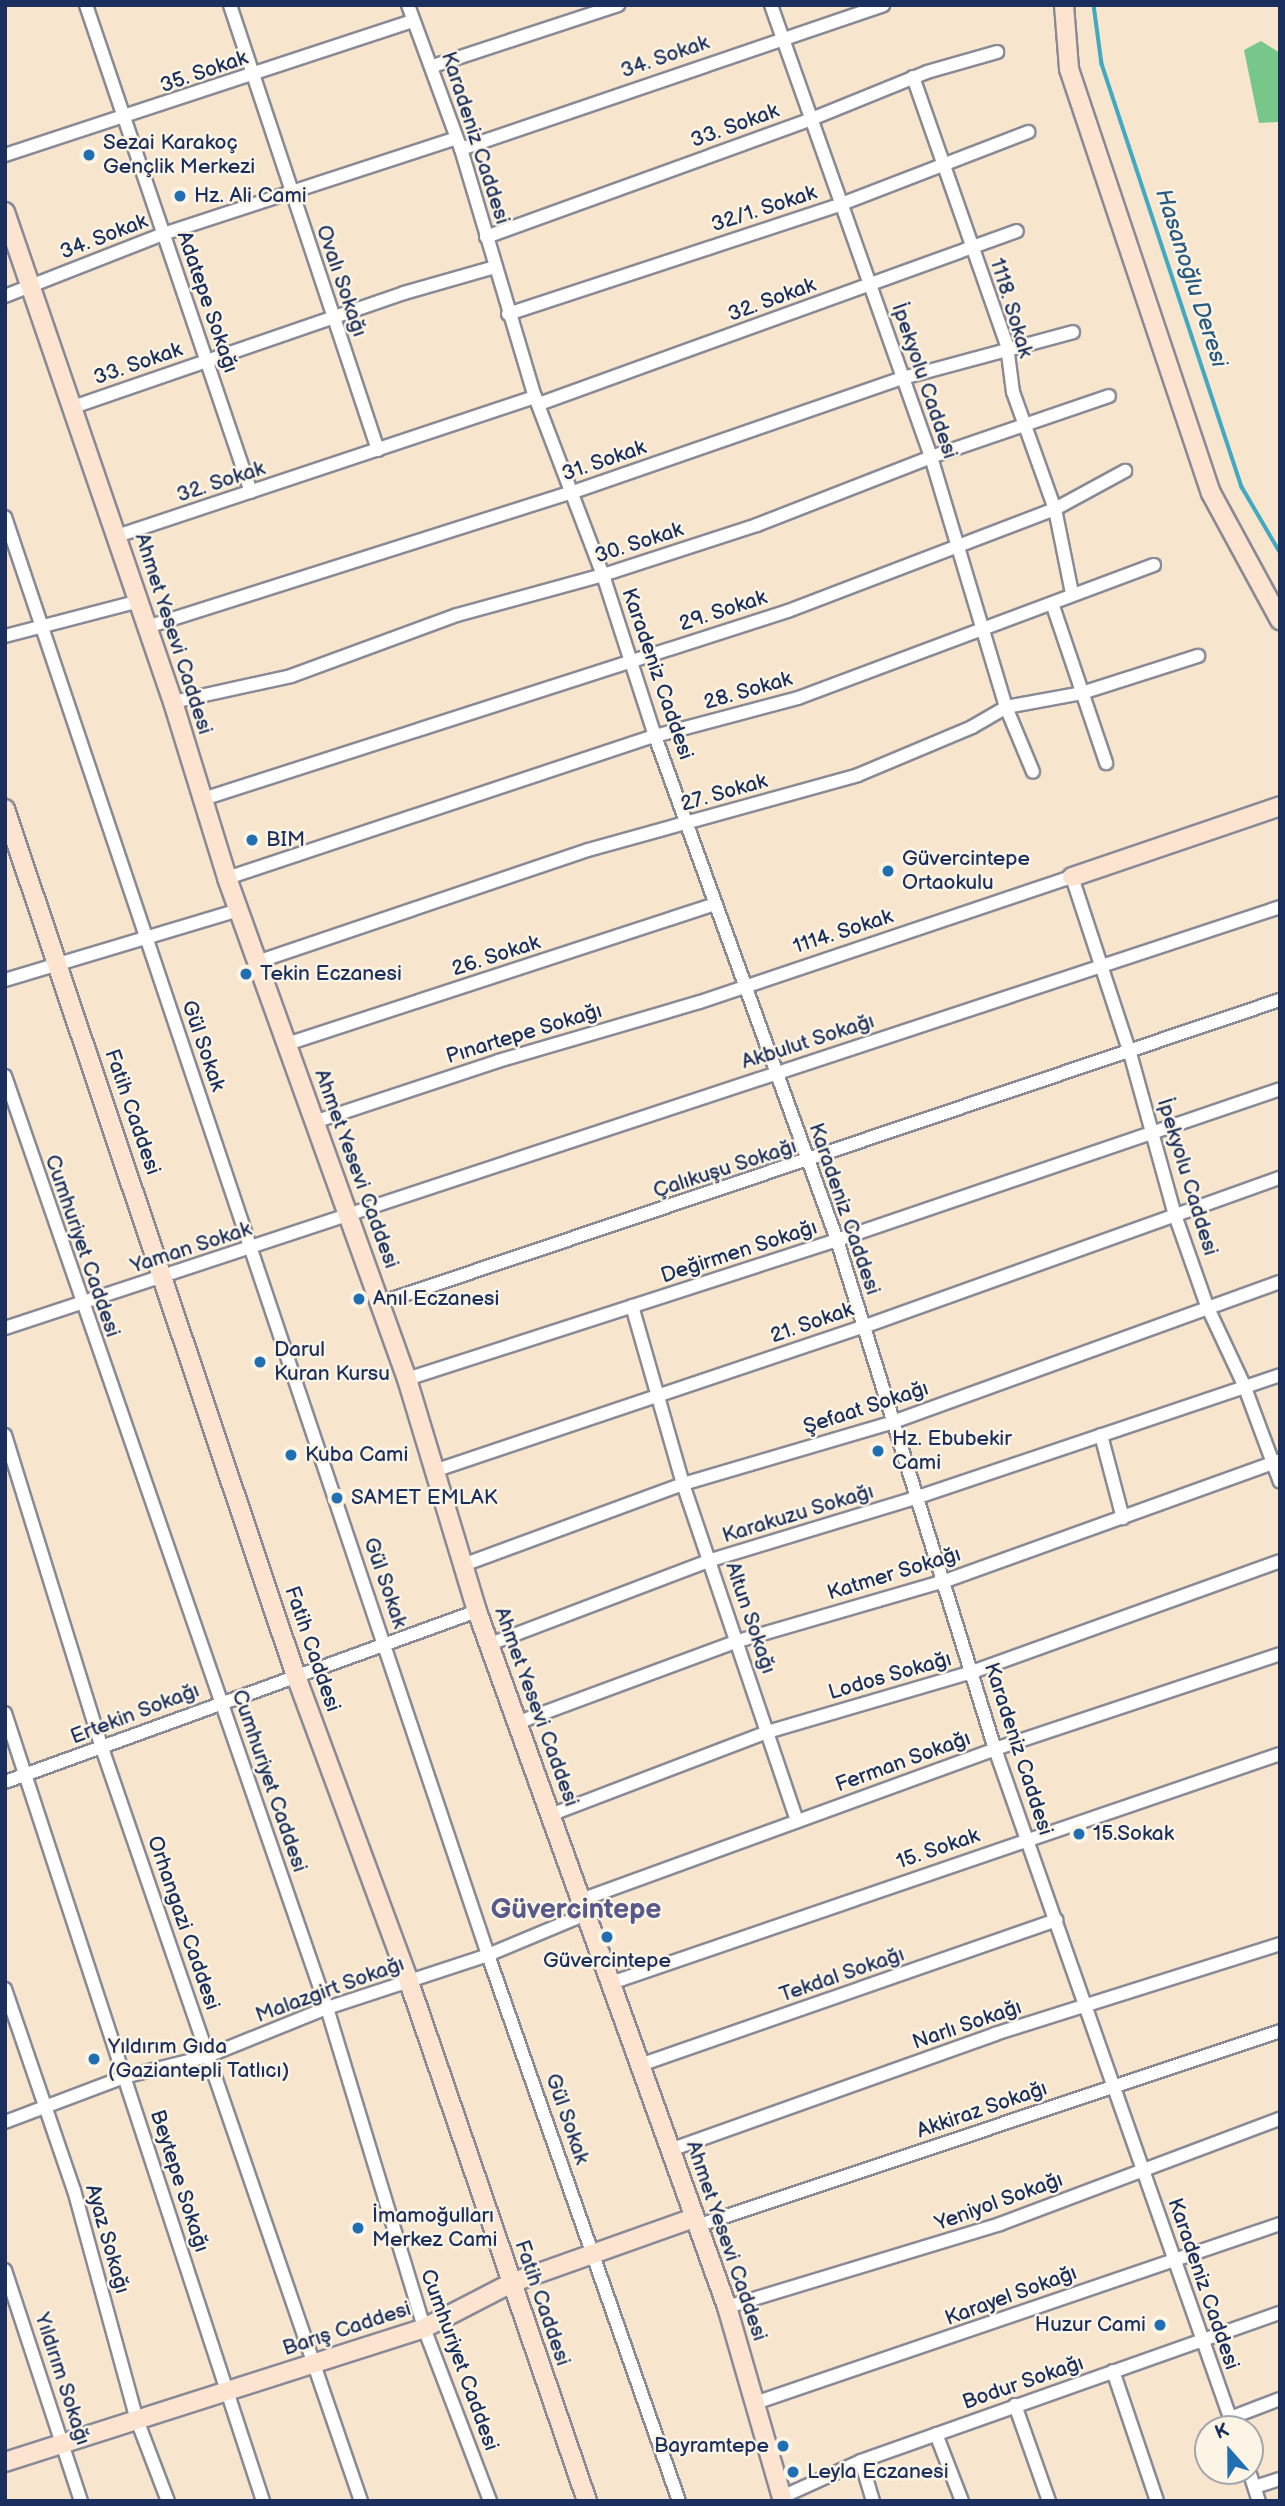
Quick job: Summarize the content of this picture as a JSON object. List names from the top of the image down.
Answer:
{
  "streets": {
    "main road": ["Ahmet Yesevi Caddesi", "Fatih Caddesi", "Barış Caddesi"],
    "street": [
      "34. Sokak",
      "35. Sokak",
      "33. Sokak",
      "Karadeniz Caddesi",
      "32/1. Sokak",
      "Ovalı Sokağı",
      "32. Sokak",
      "Adatepe Sokağı",
      "1118. Sokak",
      "İpekyolu Caddesi",
      "31. Sokak",
      "30. Sokak",
      "29. Sokak",
      "28. Sokak",
      "27. Sokak",
      "1114. Sokak",
      "26. Sokak",
      "Pınartepe Sokağı",
      "Akbulut Sokağı",
      "Gül Sokak",
      "Çalıkuşu Sokağı",
      "Cumhuriyet Caddesi",
      "Yaman Sokak",
      "Değirmen Sokağı",
      "21. Sokak",
      "Şefaat Sokağı",
      "Karakuzu Sokağı",
      "Katmer Sokağı",
      "Altun Sokağı",
      "Lodos Sokağı",
      "Ertekin Sokağı",
      "Ferman Sokağı",
      "15. Sokak",
      "Orhangazi Caddesi",
      "Tekdal Sokağı",
      "Malazgirt Sokağı",
      "Narlı Sokağı",
      "Akkiraz Sokağı",
      "Beytepe Sokağı",
      "Yeniyol Sokağı",
      "Ayaz Sokağı",
      "Karayel Sokağı",
      "Yıldırım Sokağı",
      "Bodur Sokağı"
    ]
  },
  "crossings": [
    ["34. Sokak", "Karadeniz Caddesi"],
    ["34. Sokak", "Ovalı Sokağı"],
    ["34. Sokak", "Adatepe Sokağı"],
    ["34. Sokak", "İpekyolu Caddesi"],
    ["34. Sokak", "Ahmet Yesevi Caddesi"],
    ["35. Sokak", "Karadeniz Caddesi"],
    ["35. Sokak", "Ovalı Sokağı"],
    ["35. Sokak", "Adatepe Sokağı"],
    ["33. Sokak", "Karadeniz Caddesi"],
    ["33. Sokak", "Ovalı Sokağı"],
    ["33. Sokak", "Adatepe Sokağı"],
    ["33. Sokak", "1118. Sokak"],
    ["33. Sokak", "İpekyolu Caddesi"],
    ["33. Sokak", "Ahmet Yesevi Caddesi"],
    ["Karadeniz Caddesi", "32/1. Sokak"],
    ["Karadeniz Caddesi", "32. Sokak"],
    ["Karadeniz Caddesi", "31. Sokak"],
    ["Karadeniz Caddesi", "30. Sokak"],
    ["Karadeniz Caddesi", "29. Sokak"],
    ["Karadeniz Caddesi", "28. Sokak"],
    ["Karadeniz Caddesi", "27. Sokak"],
    ["Karadeniz Caddesi", "1114. Sokak"],
    ["Karadeniz Caddesi", "26. Sokak"],
    ["Karadeniz Caddesi", "Pınartepe Sokağı"],
    ["Karadeniz Caddesi", "Akbulut Sokağı"],
    ["Karadeniz Caddesi", "Çalıkuşu Sokağı"],
    ["Karadeniz Caddesi", "Değirmen Sokağı"],
    ["Karadeniz Caddesi", "21. Sokak"],
    ["Karadeniz Caddesi", "Şefaat Sokağı"],
    ["Karadeniz Caddesi", "Karakuzu Sokağı"],
    ["Karadeniz Caddesi", "Katmer Sokağı"],
    ["Karadeniz Caddesi", "Lodos Sokağı"],
    ["Karadeniz Caddesi", "Ferman Sokağı"],
    ["Karadeniz Caddesi", "15. Sokak"],
    ["Karadeniz Caddesi", "Tekdal Sokağı"],
    ["Karadeniz Caddesi", "Narlı Sokağı"],
    ["Karadeniz Caddesi", "Akkiraz Sokağı"],
    ["Karadeniz Caddesi", "Yeniyol Sokağı"],
    ["Karadeniz Caddesi", "Karayel Sokağı"],
    ["Karadeniz Caddesi", "Bodur Sokağı"],
    ["32/1. Sokak", "1118. Sokak"],
    ["32/1. Sokak", "İpekyolu Caddesi"],
    ["Ovalı Sokağı", "32. Sokak"],
    ["32. Sokak", "Adatepe Sokağı"],
    ["32. Sokak", "1118. Sokak"],
    ["32. Sokak", "İpekyolu Caddesi"],
    ["32. Sokak", "Ahmet Yesevi Caddesi"],
    ["1118. Sokak", "31. Sokak"],
    ["1118. Sokak", "30. Sokak"],
    ["1118. Sokak", "29. Sokak"],
    ["1118. Sokak", "28. Sokak"],
    ["İpekyolu Caddesi", "31. Sokak"],
    ["İpekyolu Caddesi", "30. Sokak"],
    ["İpekyolu Caddesi", "29. Sokak"],
    ["İpekyolu Caddesi", "28. Sokak"],
    ["İpekyolu Caddesi", "27. Sokak"],
    ["İpekyolu Caddesi", "1114. Sokak"],
    ["İpekyolu Caddesi", "Akbulut Sokağı"],
    ["İpekyolu Caddesi", "Çalıkuşu Sokağı"],
    ["İpekyolu Caddesi", "Değirmen Sokağı"],
    ["İpekyolu Caddesi", "21. Sokak"],
    ["İpekyolu Caddesi", "Şefaat Sokağı"],
    ["İpekyolu Caddesi", "Karakuzu Sokağı"],
    ["İpekyolu Caddesi", "Katmer Sokağı"],
    ["31. Sokak", "Ahmet Yesevi Caddesi"],
    ["30. Sokak", "Ahmet Yesevi Caddesi"],
    ["29. Sokak", "Ahmet Yesevi Caddesi"],
    ["Ahmet Yesevi Caddesi", "28. Sokak"],
    ["Ahmet Yesevi Caddesi", "27. Sokak"],
    ["Ahmet Yesevi Caddesi", "26. Sokak"],
    ["Ahmet Yesevi Caddesi", "Pınartepe Sokağı"],
    ["Ahmet Yesevi Caddesi", "Akbulut Sokağı"],
    ["Ahmet Yesevi Caddesi", "Çalıkuşu Sokağı"],
    ["Ahmet Yesevi Caddesi", "Yaman Sokak"],
    ["Ahmet Yesevi Caddesi", "Değirmen Sokağı"],
    ["Ahmet Yesevi Caddesi", "21. Sokak"],
    ["Ahmet Yesevi Caddesi", "Şefaat Sokağı"],
    ["Ahmet Yesevi Caddesi", "Karakuzu Sokağı"],
    ["Ahmet Yesevi Caddesi", "Katmer Sokağı"],
    ["Ahmet Yesevi Caddesi", "Lodos Sokağı"],
    ["Ahmet Yesevi Caddesi", "Ertekin Sokağı"],
    ["Ahmet Yesevi Caddesi", "Ferman Sokağı"],
    ["Ahmet Yesevi Caddesi", "15. Sokak"],
    ["Ahmet Yesevi Caddesi", "Tekdal Sokağı"],
    ["Ahmet Yesevi Caddesi", "Malazgirt Sokağı"],
    ["Ahmet Yesevi Caddesi", "Narlı Sokağı"],
    ["Ahmet Yesevi Caddesi", "Akkiraz Sokağı"],
    ["Ahmet Yesevi Caddesi", "Yeniyol Sokağı"],
    ["Ahmet Yesevi Caddesi", "Karayel Sokağı"],
    ["Ahmet Yesevi Caddesi", "Barış Caddesi"],
    ["Ahmet Yesevi Caddesi", "Bodur Sokağı"],
    ["1114. Sokak", "Pınartepe Sokağı"],
    ["Akbulut Sokağı", "Yaman Sokak"],
    ["Gül Sokak", "Yaman Sokak"],
    ["Gül Sokak", "Ertekin Sokağı"],
    ["Gül Sokak", "Malazgirt Sokağı"],
    ["Gül Sokak", "Barış Caddesi"],
    ["Fatih Caddesi", "Yaman Sokak"],
    ["Fatih Caddesi", "Ertekin Sokağı"],
    ["Fatih Caddesi", "Malazgirt Sokağı"],
    ["Fatih Caddesi", "Barış Caddesi"],
    ["Cumhuriyet Caddesi", "Yaman Sokak"],
    ["Cumhuriyet Caddesi", "Ertekin Sokağı"],
    ["Cumhuriyet Caddesi", "Malazgirt Sokağı"],
    ["Cumhuriyet Caddesi", "Barış Caddesi"],
    ["Değirmen Sokağı", "Altun Sokağı"],
    ["21. Sokak", "Altun Sokağı"],
    ["Şefaat Sokağı", "Altun Sokağı"],
    ["Karakuzu Sokağı", "Altun Sokağı"],
    ["Katmer Sokağı", "Altun Sokağı"],
    ["Altun Sokağı", "Lodos Sokağı"],
    ["Altun Sokağı", "Ferman Sokağı"],
    ["Ertekin Sokağı", "Orhangazi Caddesi"],
    ["Ertekin Sokağı", "Beytepe Sokağı"],
    ["Ferman Sokağı", "Malazgirt Sokağı"],
    ["Orhangazi Caddesi", "Malazgirt Sokağı"],
    ["Orhangazi Caddesi", "Barış Caddesi"],
    ["Malazgirt Sokağı", "Beytepe Sokağı"],
    ["Malazgirt Sokağı", "Ayaz Sokağı"],
    ["Akkiraz Sokağı", "Barış Caddesi"],
    ["Beytepe Sokağı", "Barış Caddesi"],
    ["Ayaz Sokağı", "Barış Caddesi"],
    ["Barış Caddesi", "Yıldırım Sokağı"]
  ],
  "districts": ["Güvercintepe"],
  "water": ["Hasanoğlu Deresi"],
  "places": [
    "Sezai Karakoç Gençlik Merkezi",
    "Hz. Ali Cami",
    "BIM",
    "Güvercintepe Ortaokulu",
    "Tekin Eczanesi",
    "Anıl Eczanesi",
    "Darul Kuran Kursu",
    "Hz. Ebubekir Cami",
    "Kuba Cami",
    "SAMET EMLAK",
    "15.Sokak",
    "Güvercintepe",
    "Yıldırım Gıda (Gaziantepli Tatlıcı)",
    "İmamoğulları Merkez Cami",
    "Huzur Cami",
    "Bayramtepe",
    "Leyla Eczanesi"
  ],
  "north": "top"
}
